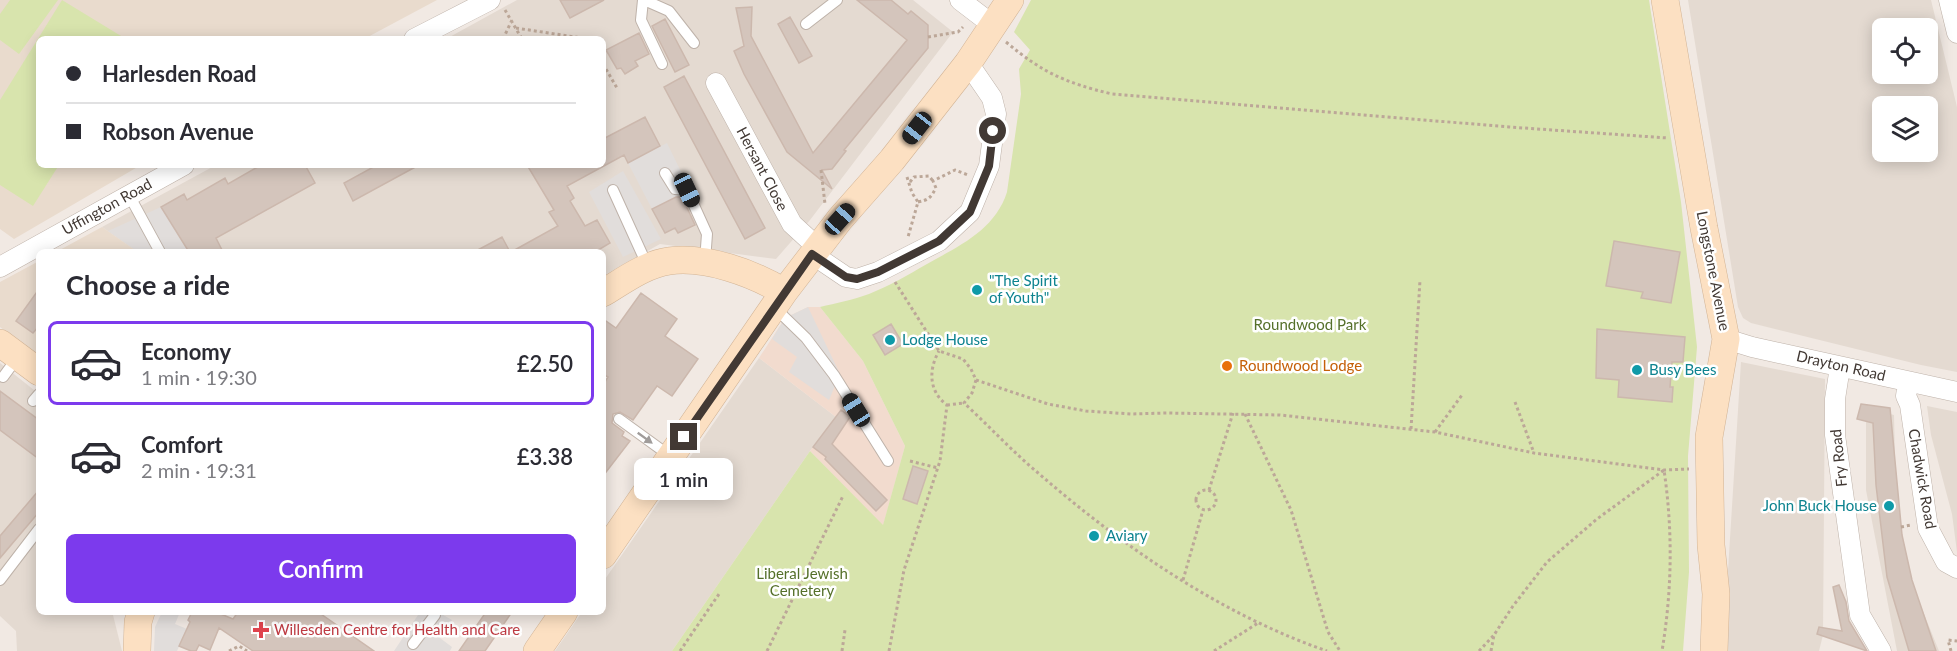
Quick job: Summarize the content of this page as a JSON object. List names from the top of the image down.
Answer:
{
  "streets": {
    "street": [
      "Hersant Close",
      "Uffington Road",
      "Longstone Avenue",
      "Drayton Road",
      "Fry Road",
      "Chadwick Road"
    ]
  },
  "crossings": [
    ["Longstone Avenue", "Drayton Road"],
    ["Drayton Road", "Fry Road"],
    ["Drayton Road", "Chadwick Road"]
  ],
  "parks": ["Roundwood Park", "Liberal Jewish Cemetery"],
  "places": {
    "other": [
      "\"The Spirit of Youth\"",
      "Lodge House",
      "Roundwood Lodge",
      "Busy Bees",
      "John Buck House",
      "Aviary"
    ],
    "health": ["Willesden Centre for Health and Care"]
  },
  "page": {
    "banner": ["Harlesden Road", "Robson Avenue"],
    "heading": "Choose a ride",
    "list": [
      {
        "name": "Economy",
        "note": "1 min · 19:30",
        "value": "£2.50"
      },
      {
        "name": "Comfort",
        "note": "2 min · 19:31",
        "value": "£3.38"
      }
    ],
    "bubble": "1 min",
    "buttons": "Confirm"
  }
}
